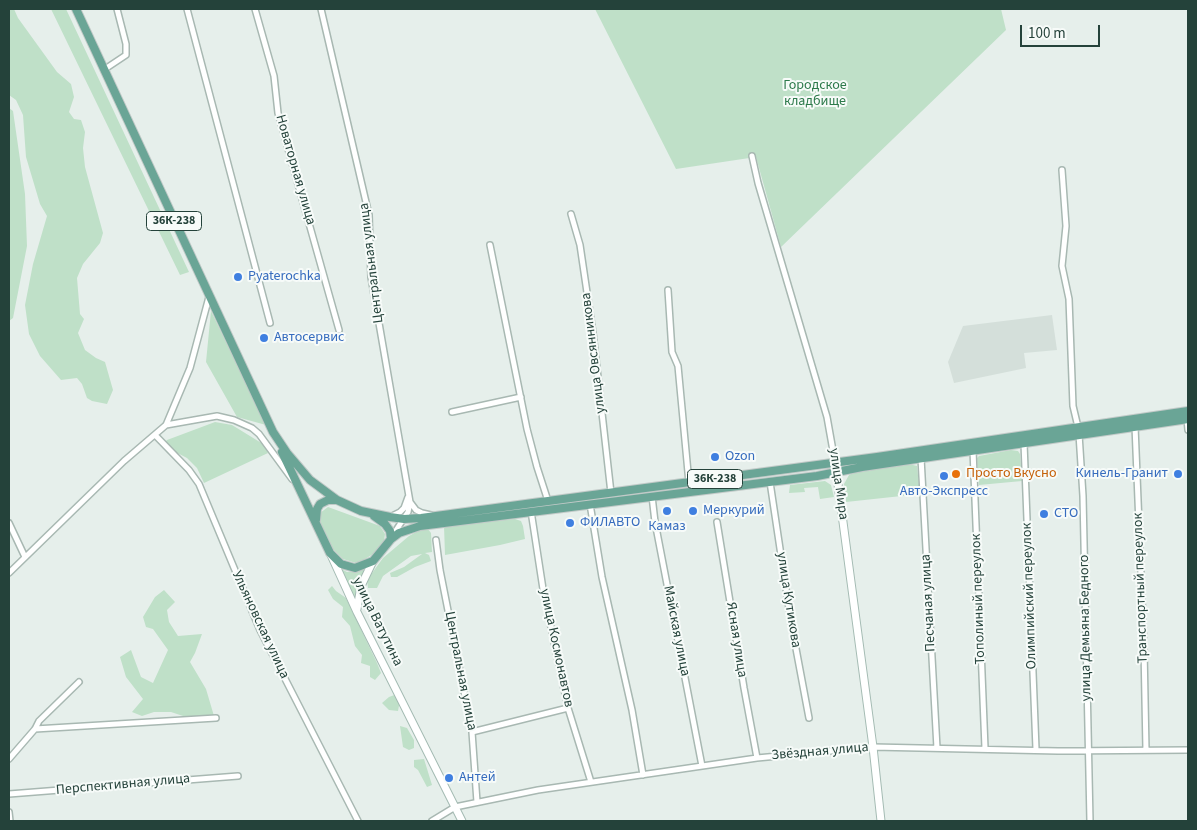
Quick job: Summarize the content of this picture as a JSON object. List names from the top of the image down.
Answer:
{
  "streets": {
    "main road": ["36К-238", "улица Мира", "улица Ватутина"],
    "street": [
      "Новаторная улица",
      "Центральная улица",
      "улица Овсянникова",
      "Транспортный переулок",
      "Олимпийский переулок",
      "Тополиный переулок",
      "улица Кутикова",
      "Песчаная улица",
      "Ульяновская улица",
      "улица Демьяна Бедного",
      "Майская улица",
      "Ясная улица",
      "улица Космонавтов",
      "Звёздная улица",
      "Перспективная улица"
    ]
  },
  "crossings": [
    ["36К-238", "Центральная улица"],
    ["36К-238", "улица Овсянникова"],
    ["36К-238", "улица Мира"],
    ["36К-238", "улица Ватутина"],
    ["36К-238", "улица Демьяна Бедного"],
    ["Центральная улица", "улица Ватутина"],
    ["Центральная улица", "Звёздная улица"],
    ["улица Мира", "Звёздная улица"],
    ["Транспортный переулок", "Звёздная улица"],
    ["Олимпийский переулок", "Звёздная улица"],
    ["Тополиный переулок", "Звёздная улица"],
    ["Песчаная улица", "Звёздная улица"],
    ["улица Ватутина", "Звёздная улица"],
    ["улица Демьяна Бедного", "Звёздная улица"],
    ["Майская улица", "Звёздная улица"],
    ["Ясная улица", "Звёздная улица"],
    ["улица Космонавтов", "Звёздная улица"]
  ],
  "parks": ["Городское кладбище"],
  "places": [
    "Pyaterochka",
    "Автосервис",
    "Ozon",
    "Просто Вкусно",
    "Кинель-Гранит",
    "Авто-Экспресс",
    "Камаз",
    "Меркурий",
    "СТО",
    "ФИЛАВТО",
    "Антей"
  ],
  "scale_bar": "100 m"
}
